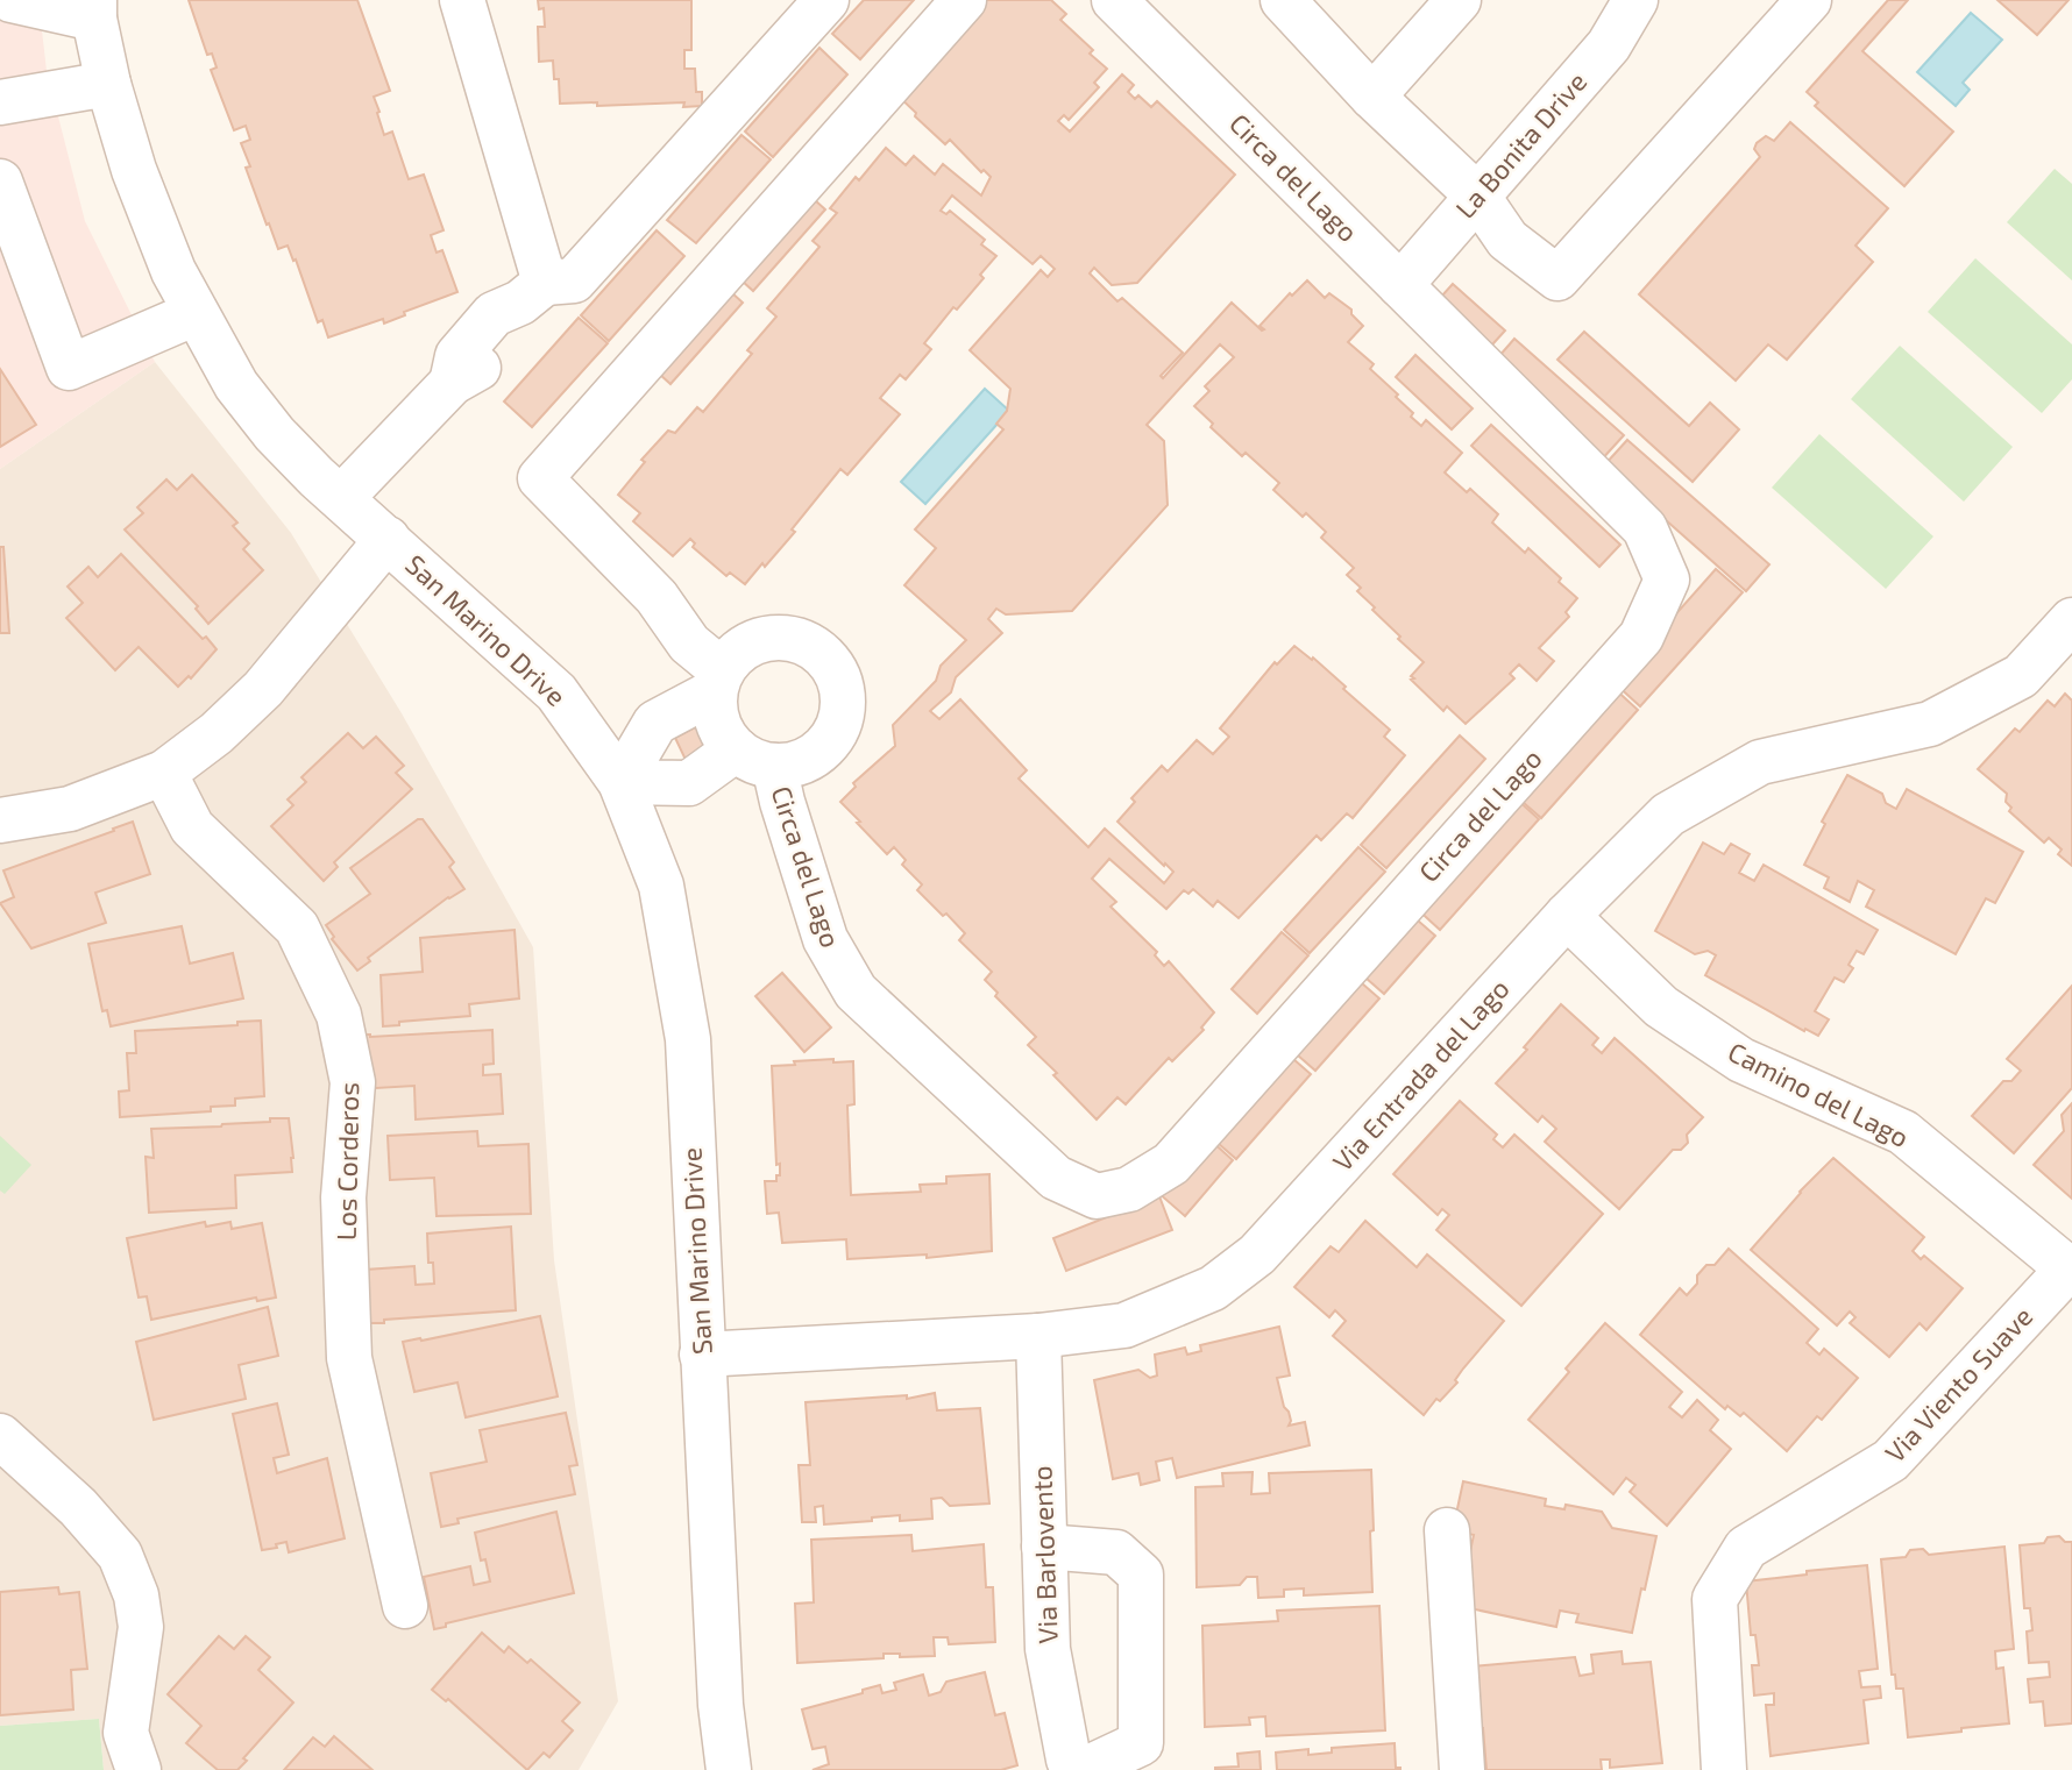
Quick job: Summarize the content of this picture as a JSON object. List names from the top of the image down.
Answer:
{
  "streets": {
    "street": [
      "La Bonita Drive",
      "Circa del Lago",
      "San Marino Drive",
      "Via Entrada del Lago",
      "Camino del Lago",
      "Los Corderos",
      "Via Viento Suave",
      "Via Barlovento"
    ]
  },
  "crossings": [
    ["La Bonita Drive", "Circa del Lago"],
    ["San Marino Drive", "Via Entrada del Lago"],
    ["Via Entrada del Lago", "Camino del Lago"],
    ["Via Entrada del Lago", "Via Barlovento"],
    ["Camino del Lago", "Via Viento Suave"]
  ]
}
